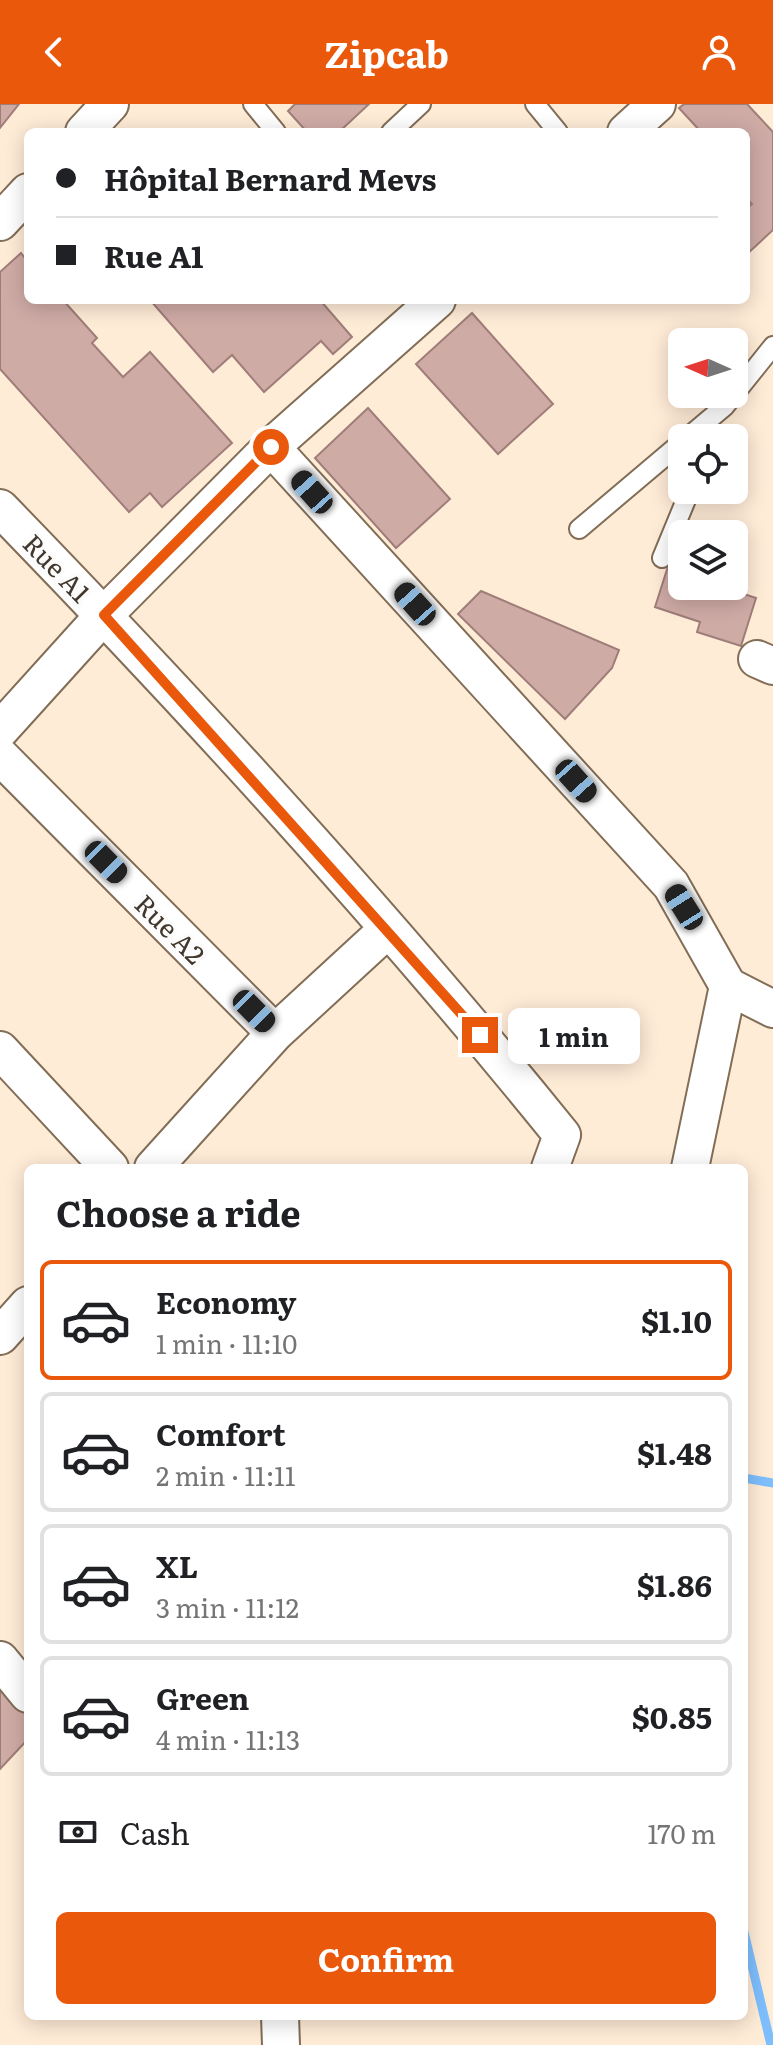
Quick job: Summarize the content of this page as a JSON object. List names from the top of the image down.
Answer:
{
  "streets": {
    "street": ["Rue A1", "Rue A2"]
  },
  "north": "left",
  "page": {
    "header": "Zipcab",
    "banner": ["Hôpital Bernard Mevs", "Rue A1"],
    "bubble": "1 min",
    "heading": "Choose a ride",
    "list": [
      {
        "name": "Economy",
        "note": "1 min · 11:10",
        "value": "$1.10"
      },
      {
        "name": "Comfort",
        "note": "2 min · 11:11",
        "value": "$1.48"
      },
      {
        "name": "XL",
        "note": "3 min · 11:12",
        "value": "$1.86"
      },
      {
        "name": "Green",
        "note": "4 min · 11:13",
        "value": "$0.85"
      }
    ],
    "pay": ["Cash", "170 m"],
    "buttons": "Confirm"
  }
}
